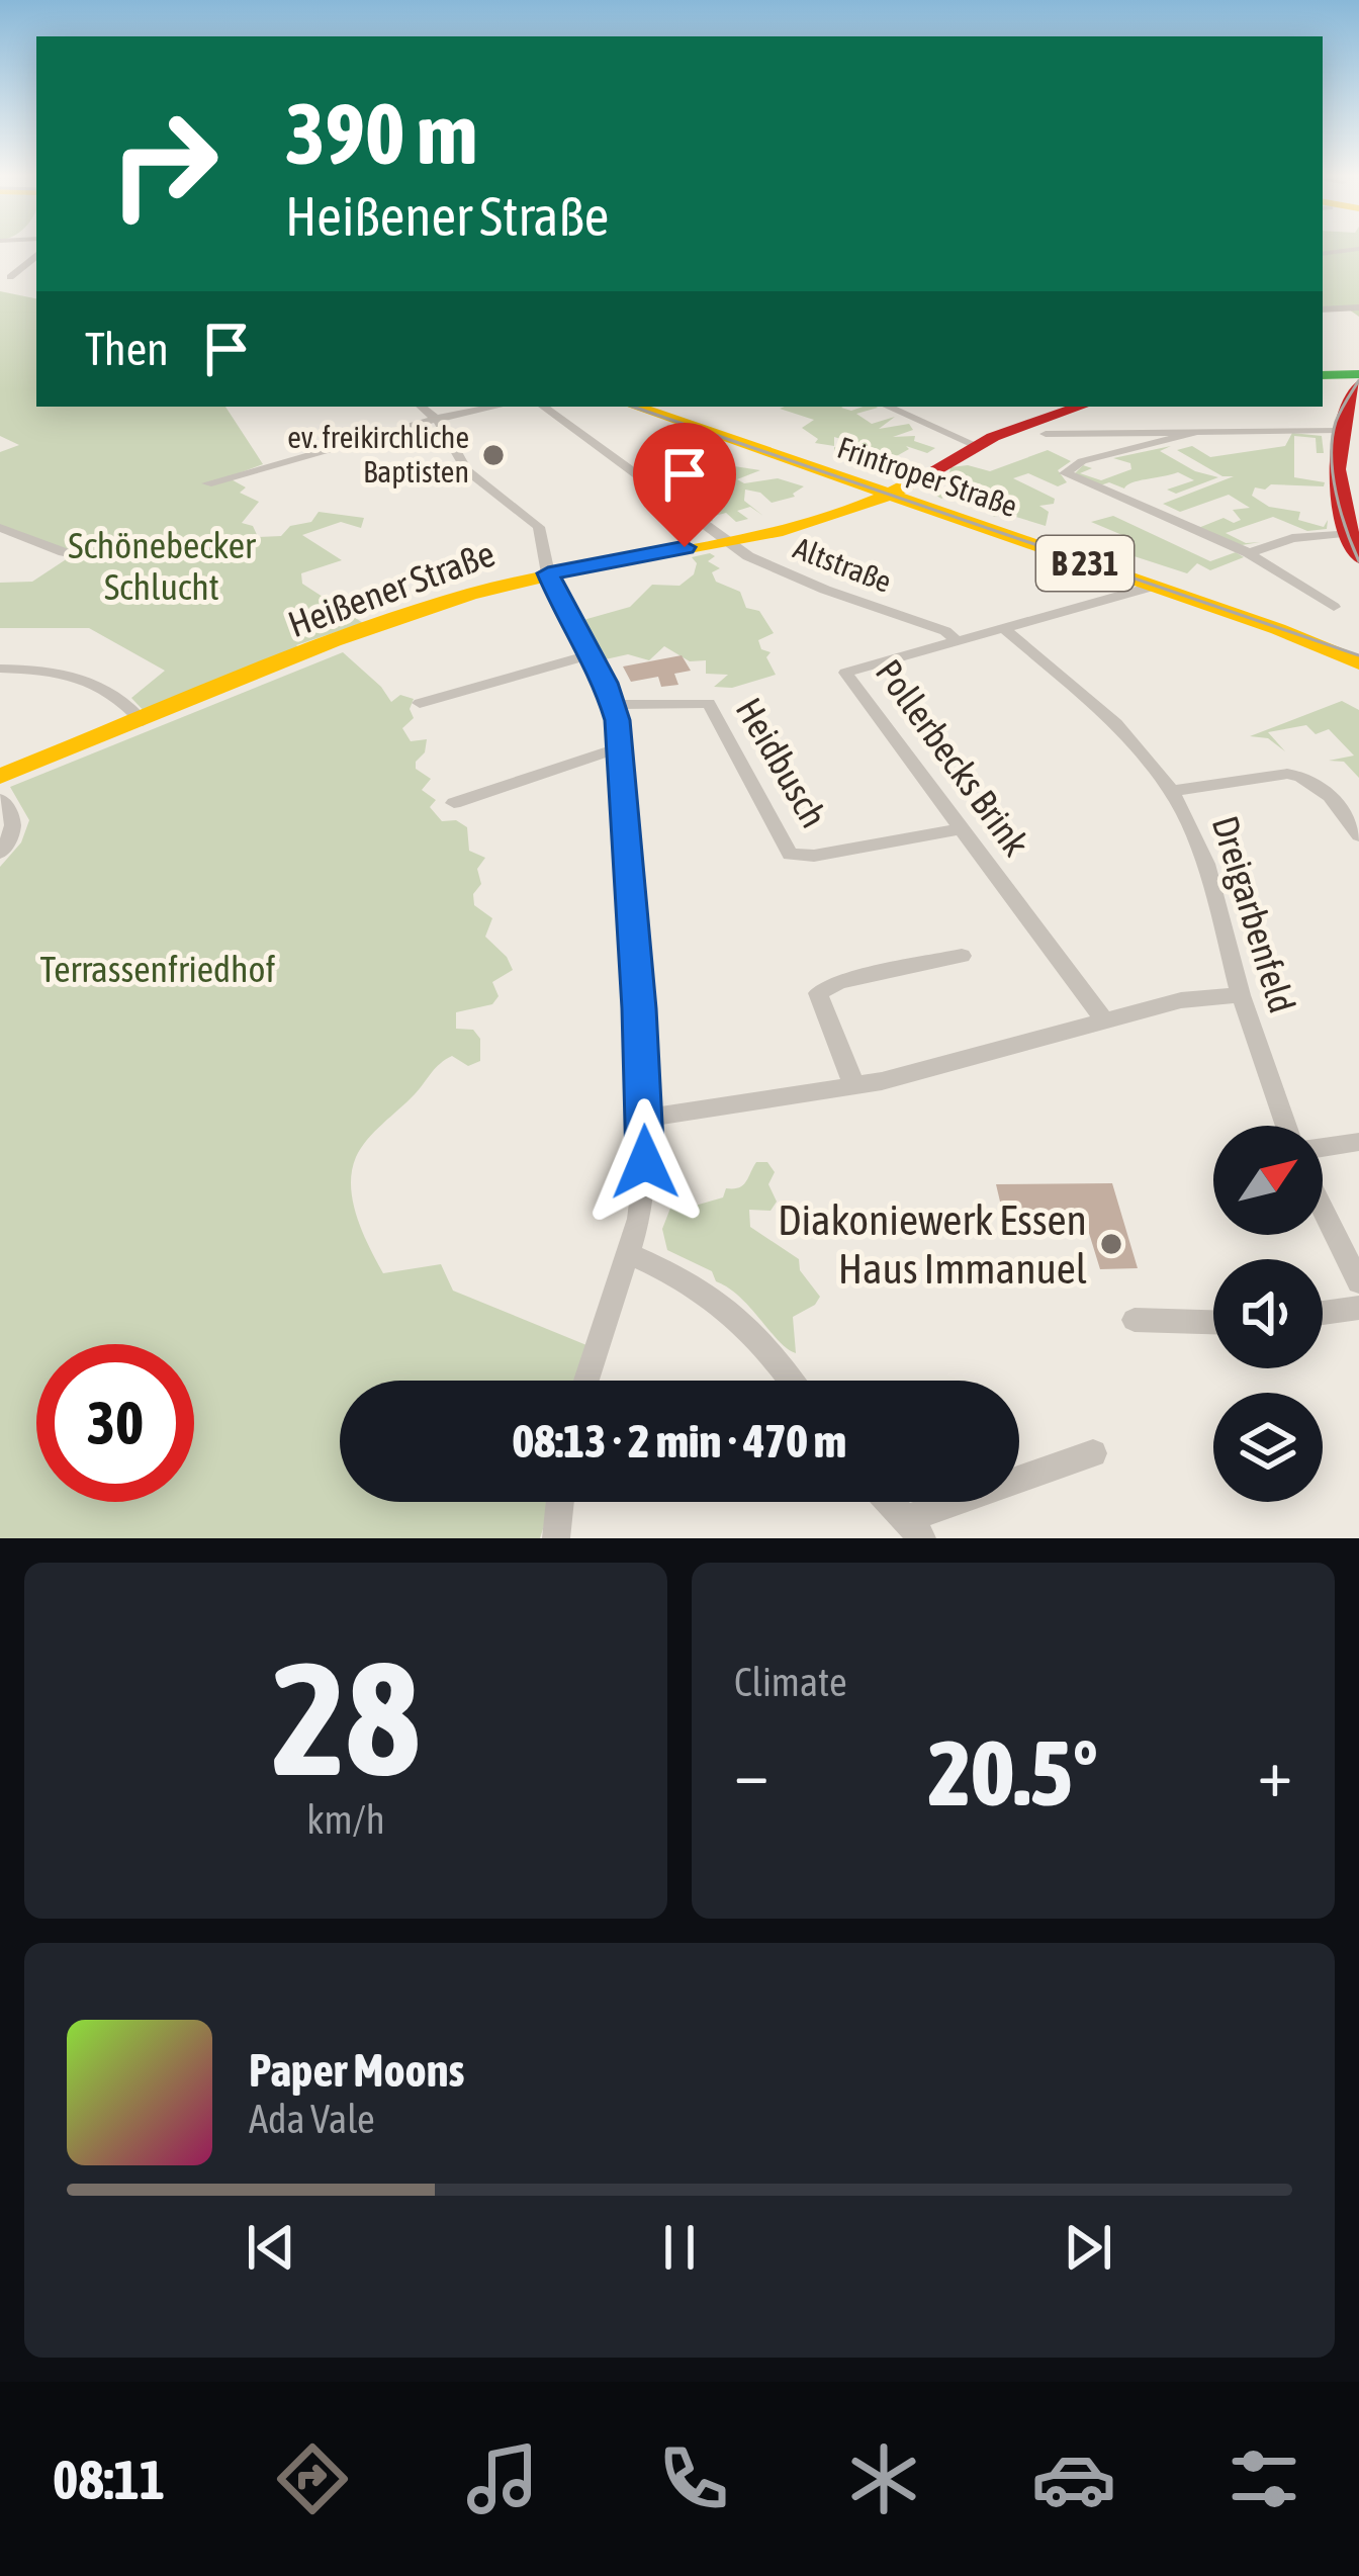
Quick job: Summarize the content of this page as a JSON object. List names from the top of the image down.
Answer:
{
  "streets": {
    "street": [
      "Frintroper Straße",
      "B 231",
      "Altstraße",
      "Heißener Straße",
      "Pollerbecks Brink",
      "Heidbusch",
      "Dreigarbenfeld"
    ]
  },
  "crossings": [
    ["Frintroper Straße", "Heißener Straße"],
    ["Frintroper Straße", "Pollerbecks Brink"],
    ["Altstraße", "Heißener Straße"],
    ["Altstraße", "Pollerbecks Brink"],
    ["Pollerbecks Brink", "Heidbusch"],
    ["Pollerbecks Brink", "Dreigarbenfeld"]
  ],
  "parks": ["Schönebecker Schlucht", "Terrassenfriedhof"],
  "places": ["ev. freikirchliche Baptisten", "Diakoniewerk Essen Haus Immanuel"],
  "north": "top right",
  "page": {
    "turn": ["390 m", "Heißener Straße"],
    "then": "Then",
    "limit": "30",
    "trip": "08:13 · 2 min · 470 m",
    "tile": [
      ["28", "km/h"],
      "Climate"
    ],
    "heat": ["−", "20.5°", "+"],
    "song": ["Paper Moons", "Ada Vale"],
    "tabs": "08:11"
  }
}
